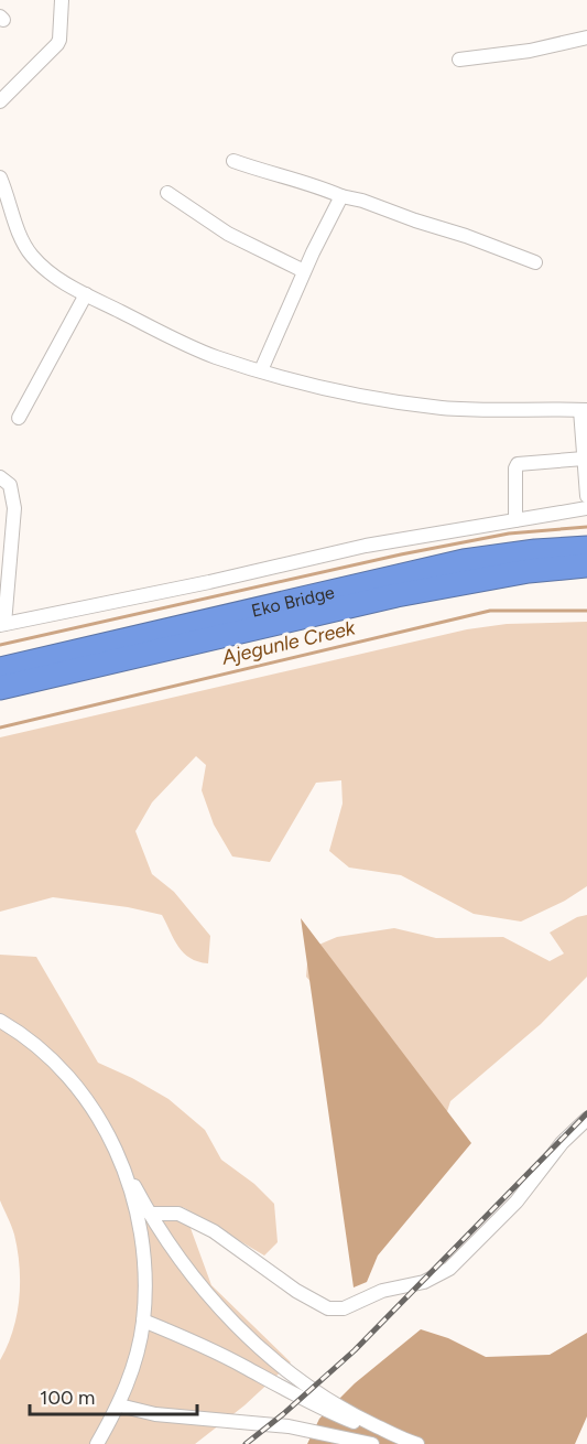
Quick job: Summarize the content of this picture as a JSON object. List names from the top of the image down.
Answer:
{
  "streets": {
    "highway": ["Eko Bridge"]
  },
  "water": ["Ajegunle Creek"],
  "scale_bar": "100 m"
}
